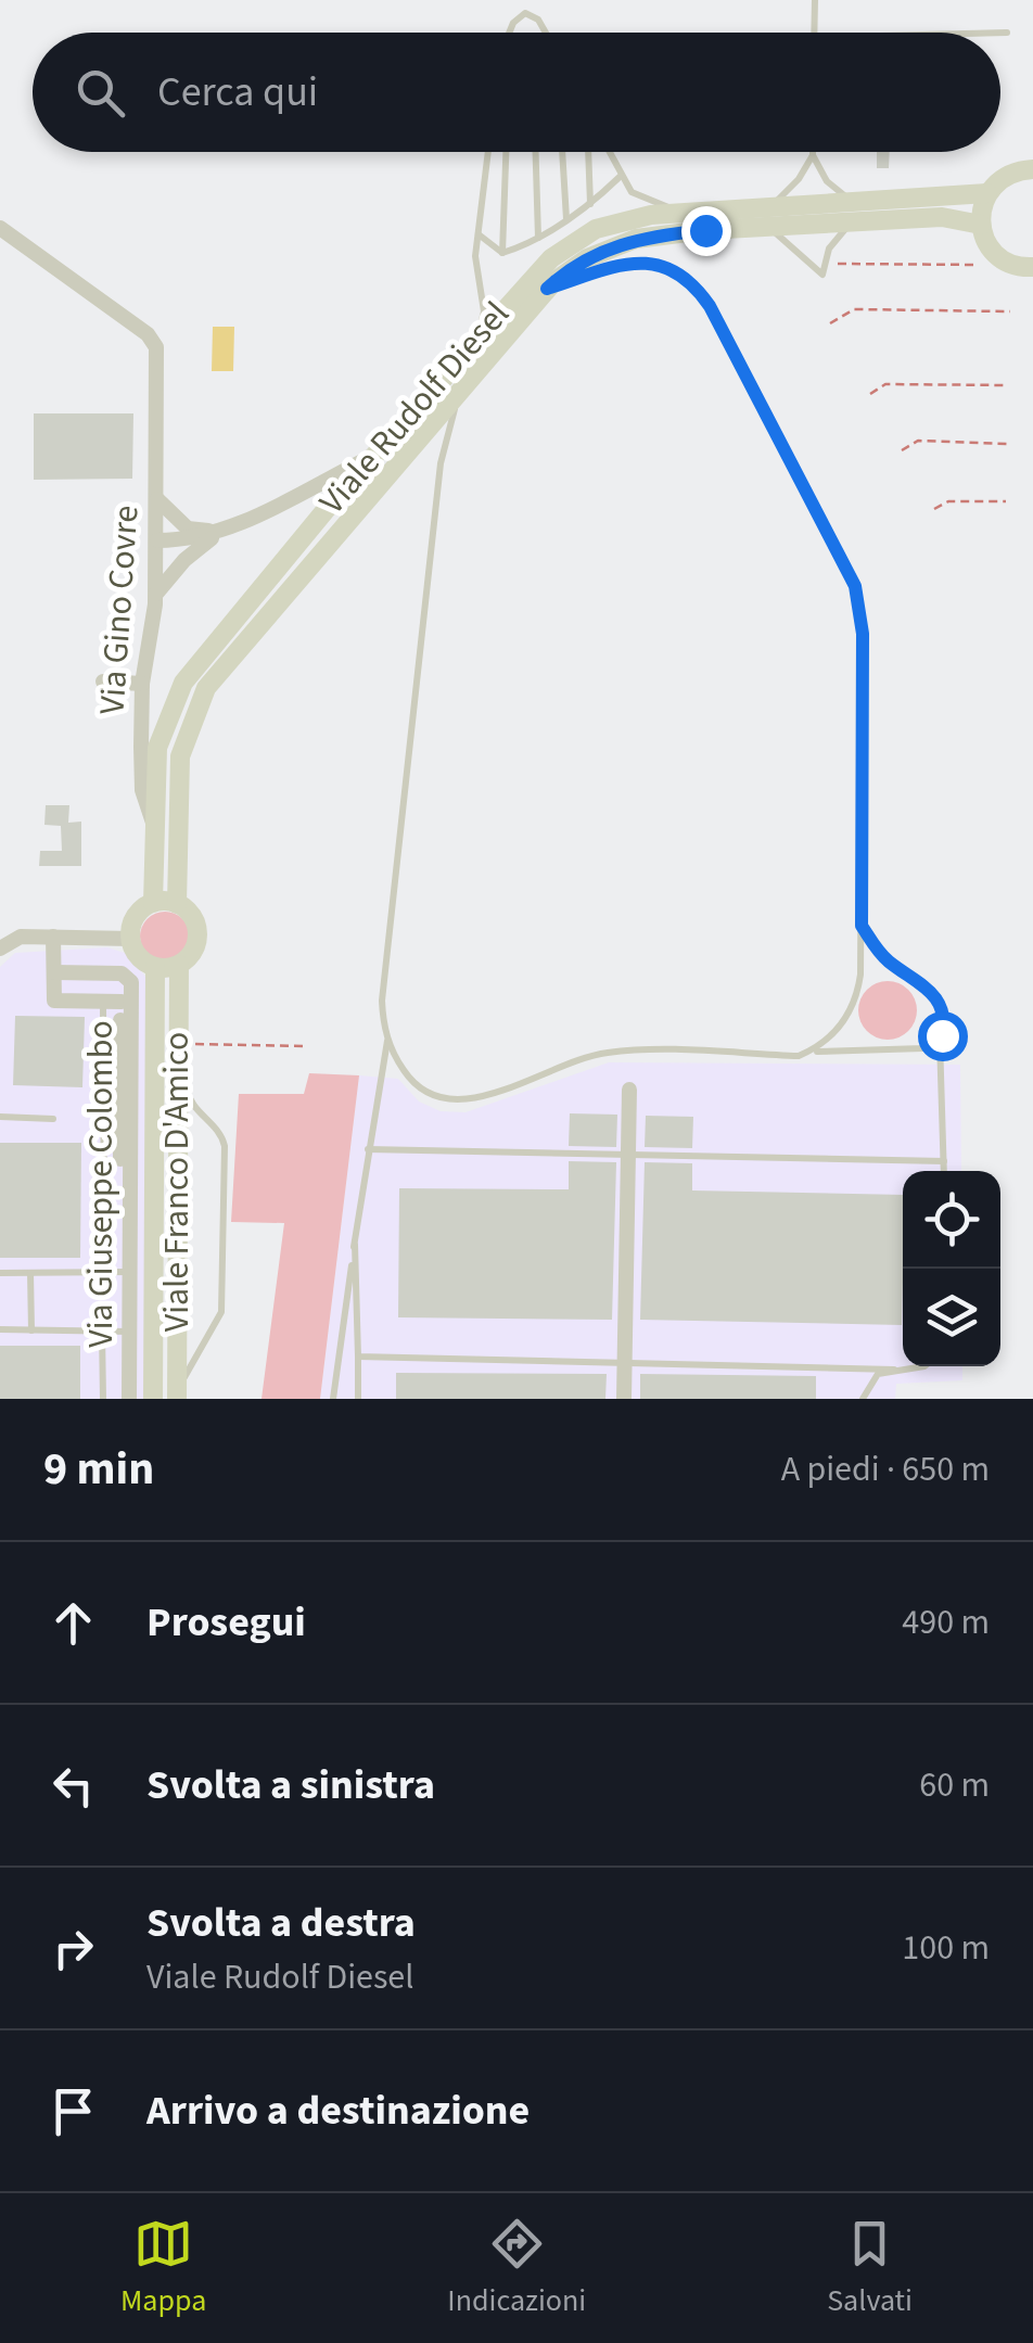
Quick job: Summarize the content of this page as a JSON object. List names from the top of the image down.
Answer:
{
  "streets": {
    "street": [
      "Viale Rudolf Diesel",
      "Via Gino Covre",
      "Viale Franco D'Amico",
      "Via Giuseppe Colombo"
    ]
  },
  "crossings": [
    ["Viale Rudolf Diesel", "Via Gino Covre"],
    ["Viale Rudolf Diesel", "Viale Franco D'Amico"]
  ],
  "page": {
    "search": "Cerca qui",
    "heading": ["9 min", "A piedi · 650 m"],
    "list": [
      ["Prosegui", "490 m"],
      ["Svolta a sinistra", "60 m"],
      ["Svolta a destra", "Viale Rudolf Diesel", "100 m"],
      "Arrivo a destinazione"
    ],
    "nav": ["Mappa", "Indicazioni", "Salvati"]
  }
}
